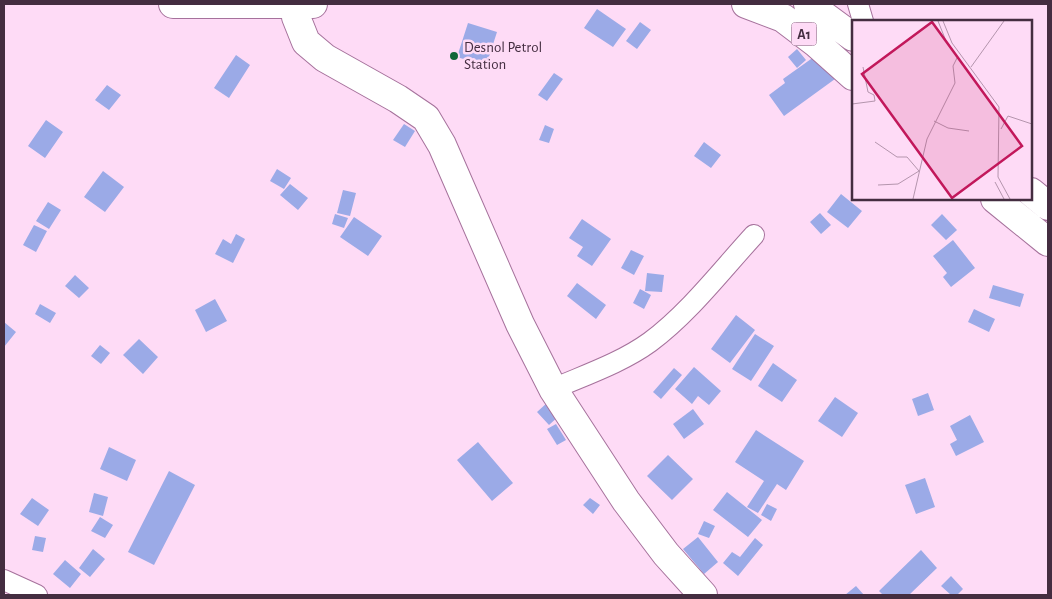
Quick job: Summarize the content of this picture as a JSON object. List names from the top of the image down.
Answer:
{
  "streets": {
    "main road": ["A1"]
  },
  "places": ["Desnol Petrol Station"]
}
